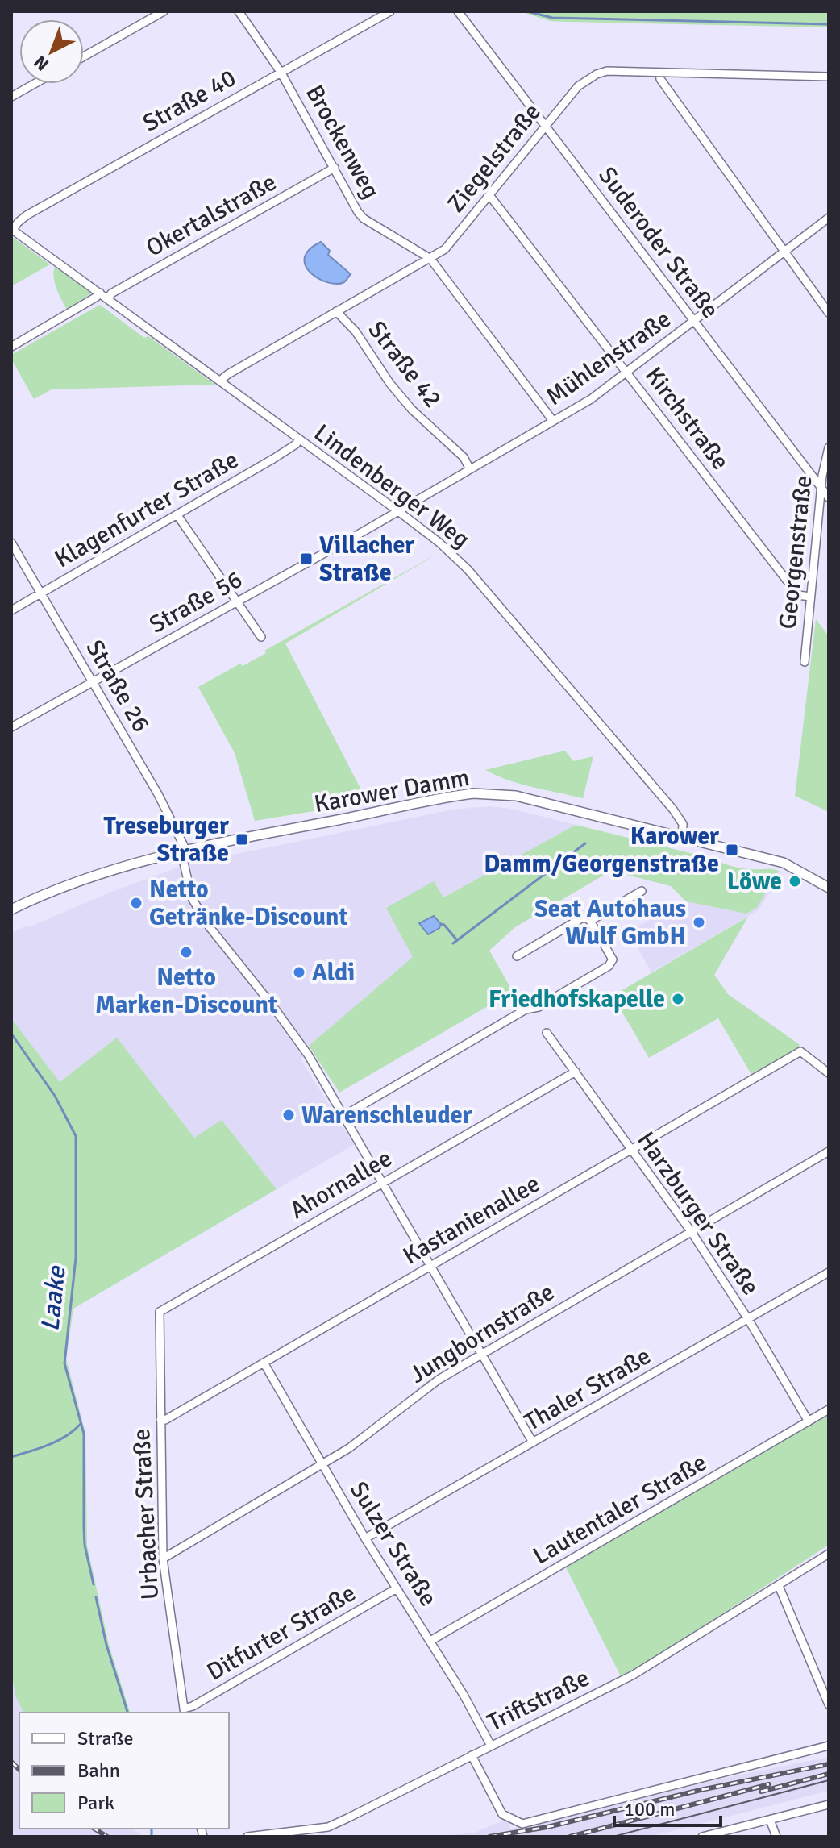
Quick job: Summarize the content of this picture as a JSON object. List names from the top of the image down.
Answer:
{
  "streets": {
    "main road": ["Karower Damm"],
    "street": [
      "Straße 40",
      "Brockenweg",
      "Ziegelstraße",
      "Okertalstraße",
      "Suderoder Straße",
      "Mühlenstraße",
      "Straße 42",
      "Kirchstraße",
      "Lindenberger Weg",
      "Klagenfurter Straße",
      "Georgenstraße",
      "Straße 56",
      "Straße 26",
      "Ahornallee",
      "Harzburger Straße",
      "Kastanienallee",
      "Jungbornstraße",
      "Thaler Straße",
      "Lautentaler Straße",
      "Urbacher Straße",
      "Sulzer Straße",
      "Ditfurter Straße",
      "Triftstraße"
    ]
  },
  "crossings": [
    ["Straße 40", "Brockenweg"],
    ["Straße 40", "Lindenberger Weg"],
    ["Brockenweg", "Ziegelstraße"],
    ["Brockenweg", "Okertalstraße"],
    ["Brockenweg", "Mühlenstraße"],
    ["Ziegelstraße", "Suderoder Straße"],
    ["Ziegelstraße", "Straße 42"],
    ["Ziegelstraße", "Kirchstraße"],
    ["Ziegelstraße", "Lindenberger Weg"],
    ["Okertalstraße", "Lindenberger Weg"],
    ["Suderoder Straße", "Mühlenstraße"],
    ["Suderoder Straße", "Georgenstraße"],
    ["Mühlenstraße", "Straße 42"],
    ["Mühlenstraße", "Kirchstraße"],
    ["Mühlenstraße", "Lindenberger Weg"],
    ["Mühlenstraße", "Straße 56"],
    ["Kirchstraße", "Georgenstraße"],
    ["Lindenberger Weg", "Klagenfurter Straße"],
    ["Lindenberger Weg", "Straße 56"],
    ["Lindenberger Weg", "Karower Damm"],
    ["Klagenfurter Straße", "Straße 26"],
    ["Straße 56", "Straße 26"],
    ["Straße 26", "Karower Damm"],
    ["Ahornallee", "Harzburger Straße"],
    ["Ahornallee", "Urbacher Straße"],
    ["Harzburger Straße", "Kastanienallee"],
    ["Harzburger Straße", "Jungbornstraße"],
    ["Harzburger Straße", "Thaler Straße"],
    ["Harzburger Straße", "Lautentaler Straße"],
    ["Kastanienallee", "Urbacher Straße"],
    ["Kastanienallee", "Sulzer Straße"],
    ["Jungbornstraße", "Urbacher Straße"],
    ["Jungbornstraße", "Sulzer Straße"],
    ["Thaler Straße", "Sulzer Straße"],
    ["Lautentaler Straße", "Sulzer Straße"],
    ["Urbacher Straße", "Ditfurter Straße"],
    ["Sulzer Straße", "Ditfurter Straße"],
    ["Sulzer Straße", "Triftstraße"]
  ],
  "water": ["Laake"],
  "places": {
    "transit": ["Villacher Straße", "Treseburger Straße", "Karower Damm/Georgenstraße"],
    "other": [
      "Löwe",
      "Netto Getränke-Discount",
      "Seat Autohaus Wulf GmbH",
      "Netto Marken-Discount",
      "Aldi",
      "Friedhofskapelle",
      "Warenschleuder"
    ]
  },
  "legend": ["Straße", "Bahn", "Park"],
  "scale_bar": "100 m",
  "north": "bottom left"
}
